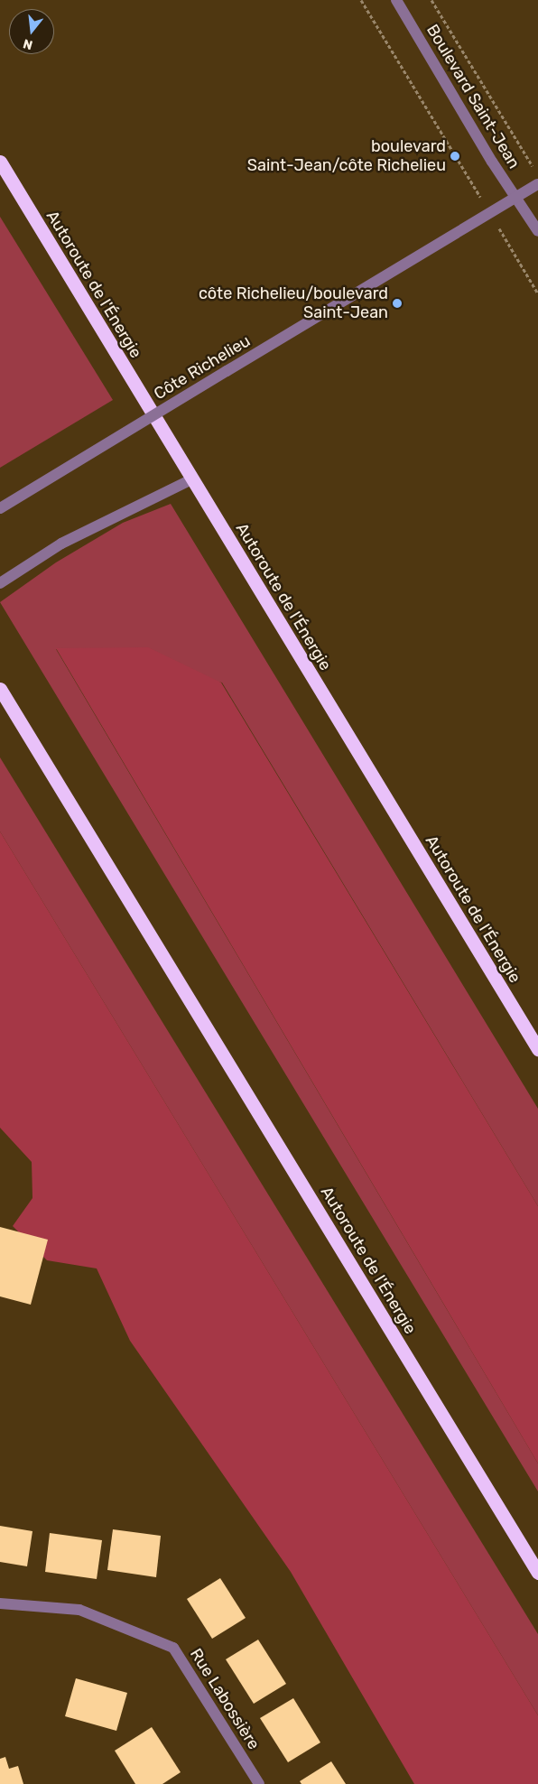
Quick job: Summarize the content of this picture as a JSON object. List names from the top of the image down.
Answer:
{
  "streets": {
    "highway": ["Autoroute de l'Énergie"],
    "street": ["Boulevard Saint-Jean", "Côte Richelieu", "Rue Labossière"]
  },
  "crossings": [
    ["Boulevard Saint-Jean", "Côte Richelieu"]
  ],
  "places": ["boulevard Saint-Jean/côte Richelieu", "côte Richelieu/boulevard Saint-Jean"],
  "north": "bottom"
}
